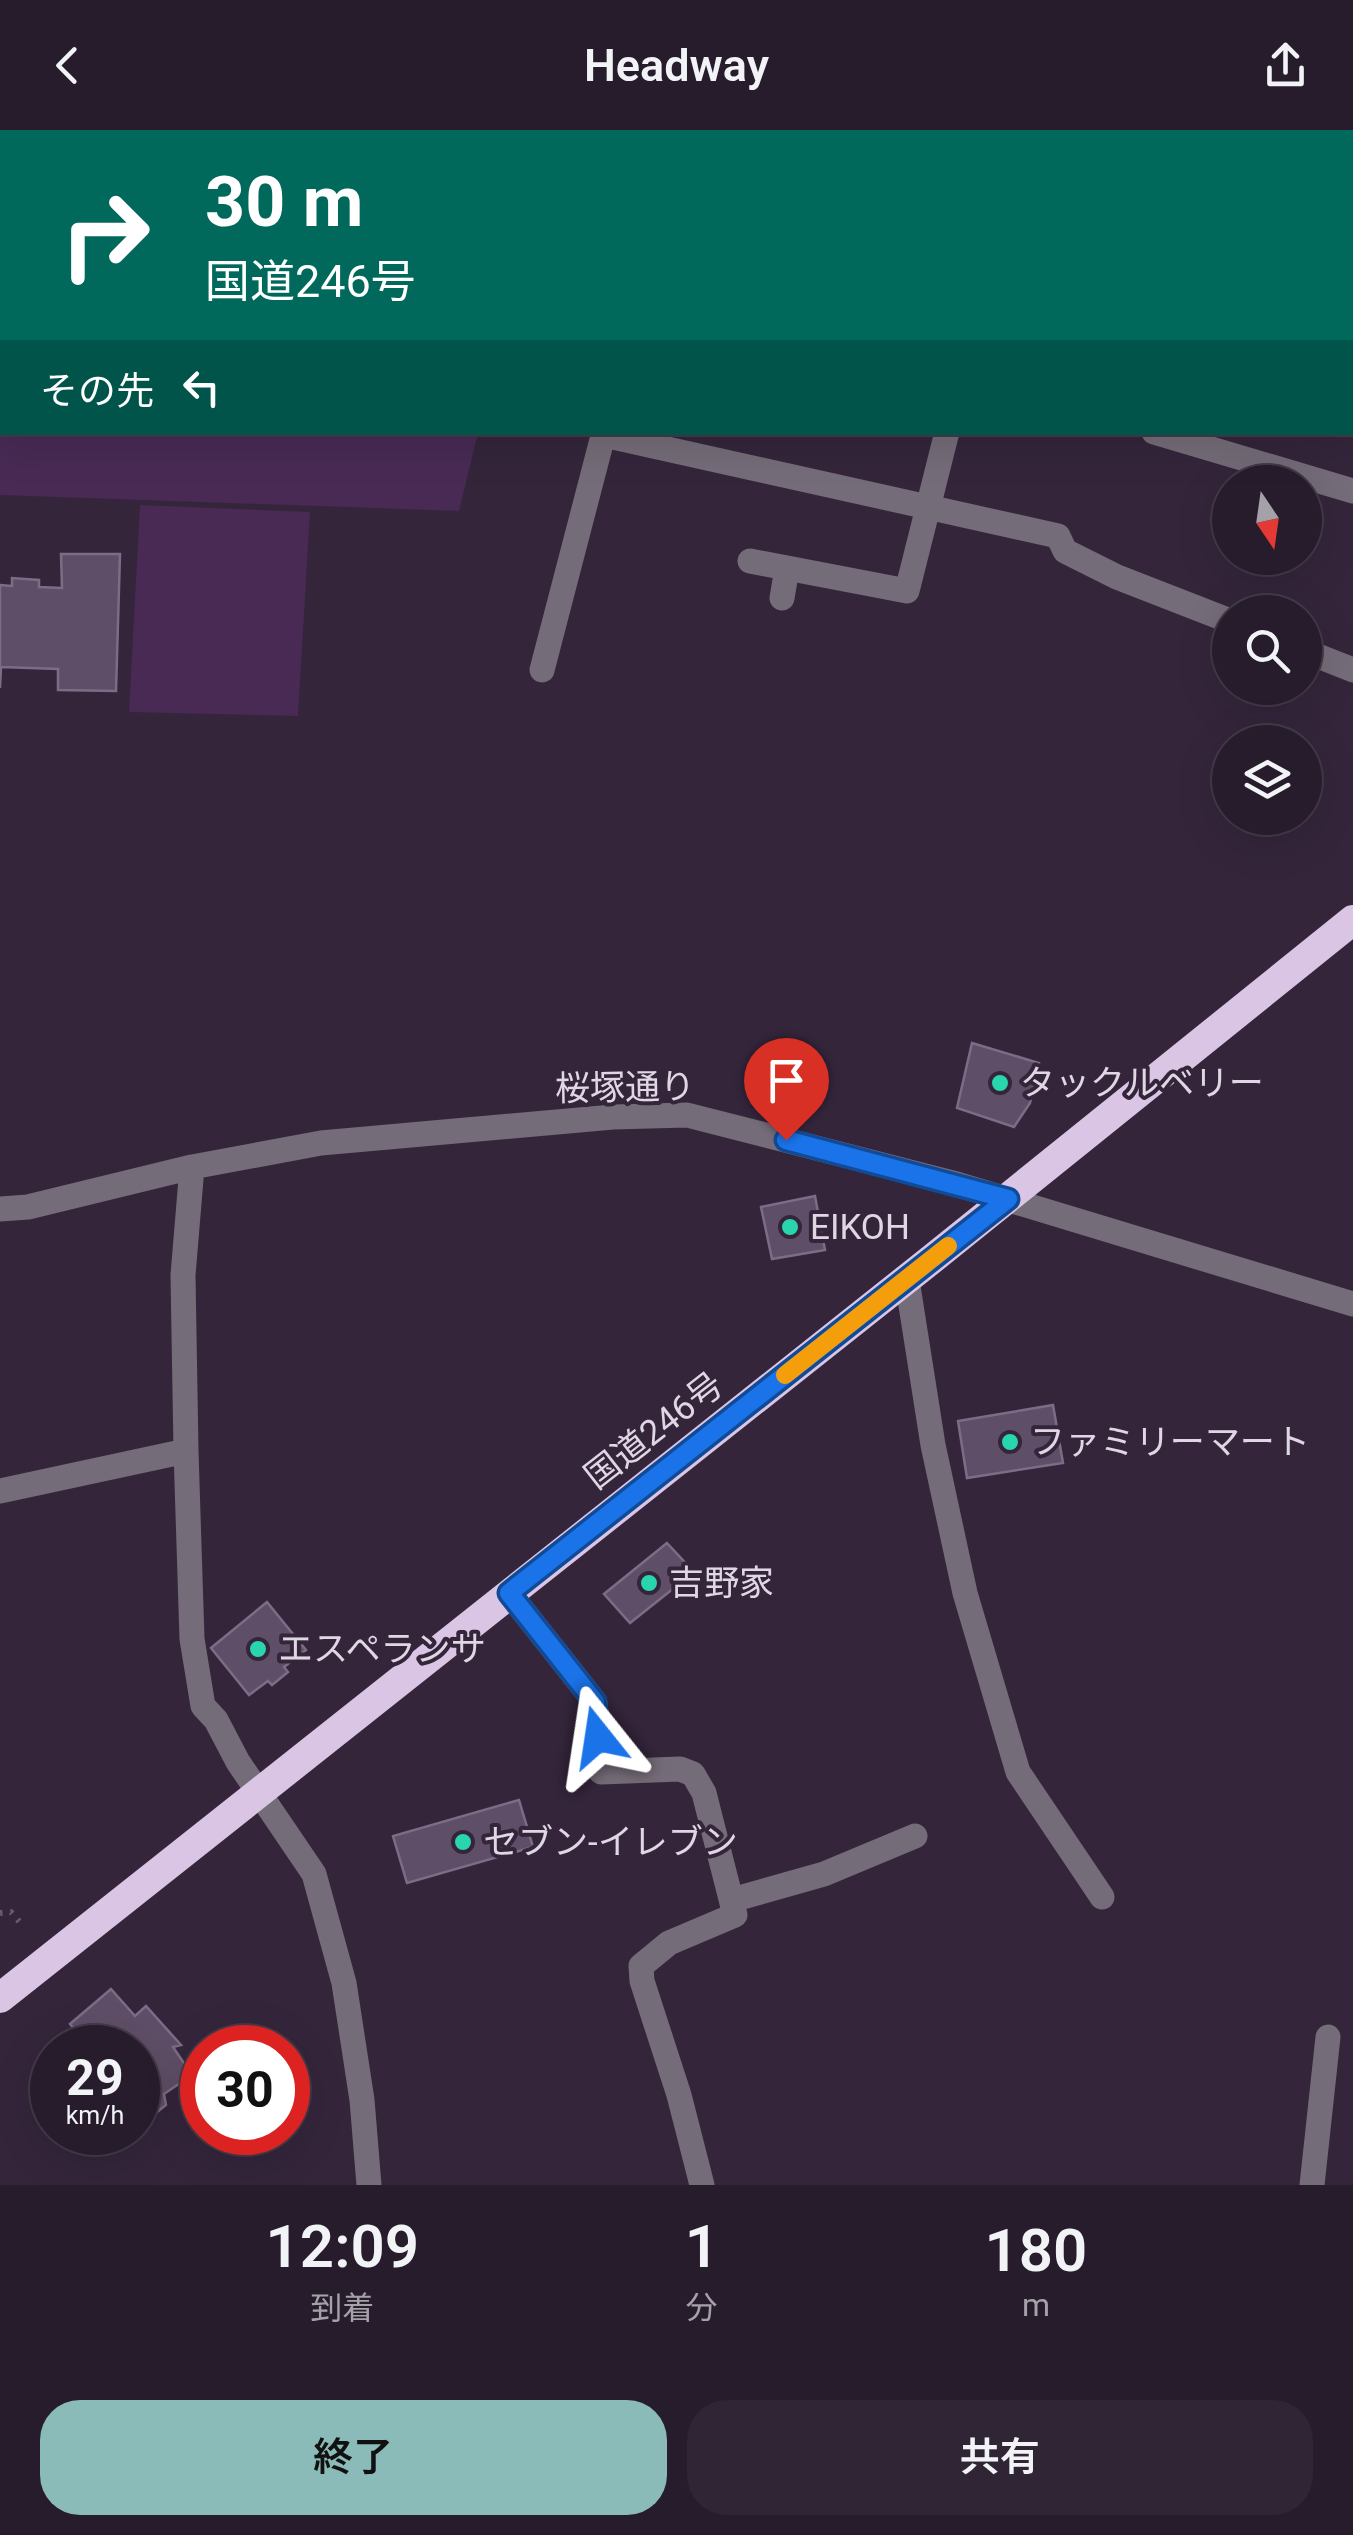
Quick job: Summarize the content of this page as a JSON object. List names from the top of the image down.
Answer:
{
  "streets": {
    "highway": ["国道246号"],
    "street": ["桜塚通り"]
  },
  "crossings": [
    ["桜塚通り", "国道246号"]
  ],
  "places": [
    "タックルベリー",
    "EIKOH",
    "ファミリーマート",
    "吉野家",
    "エスペランサ",
    "セブン-イレブン"
  ],
  "north": "bottom",
  "page": {
    "header": "Headway",
    "turn": ["30 m", "国道246号"],
    "then": "その先",
    "speed": "29 km/h",
    "limit": "30",
    "eta": [
      "12:09",
      "到着",
      "1",
      "分",
      "180",
      "m"
    ],
    "buttons": ["終了", "共有"]
  }
}
